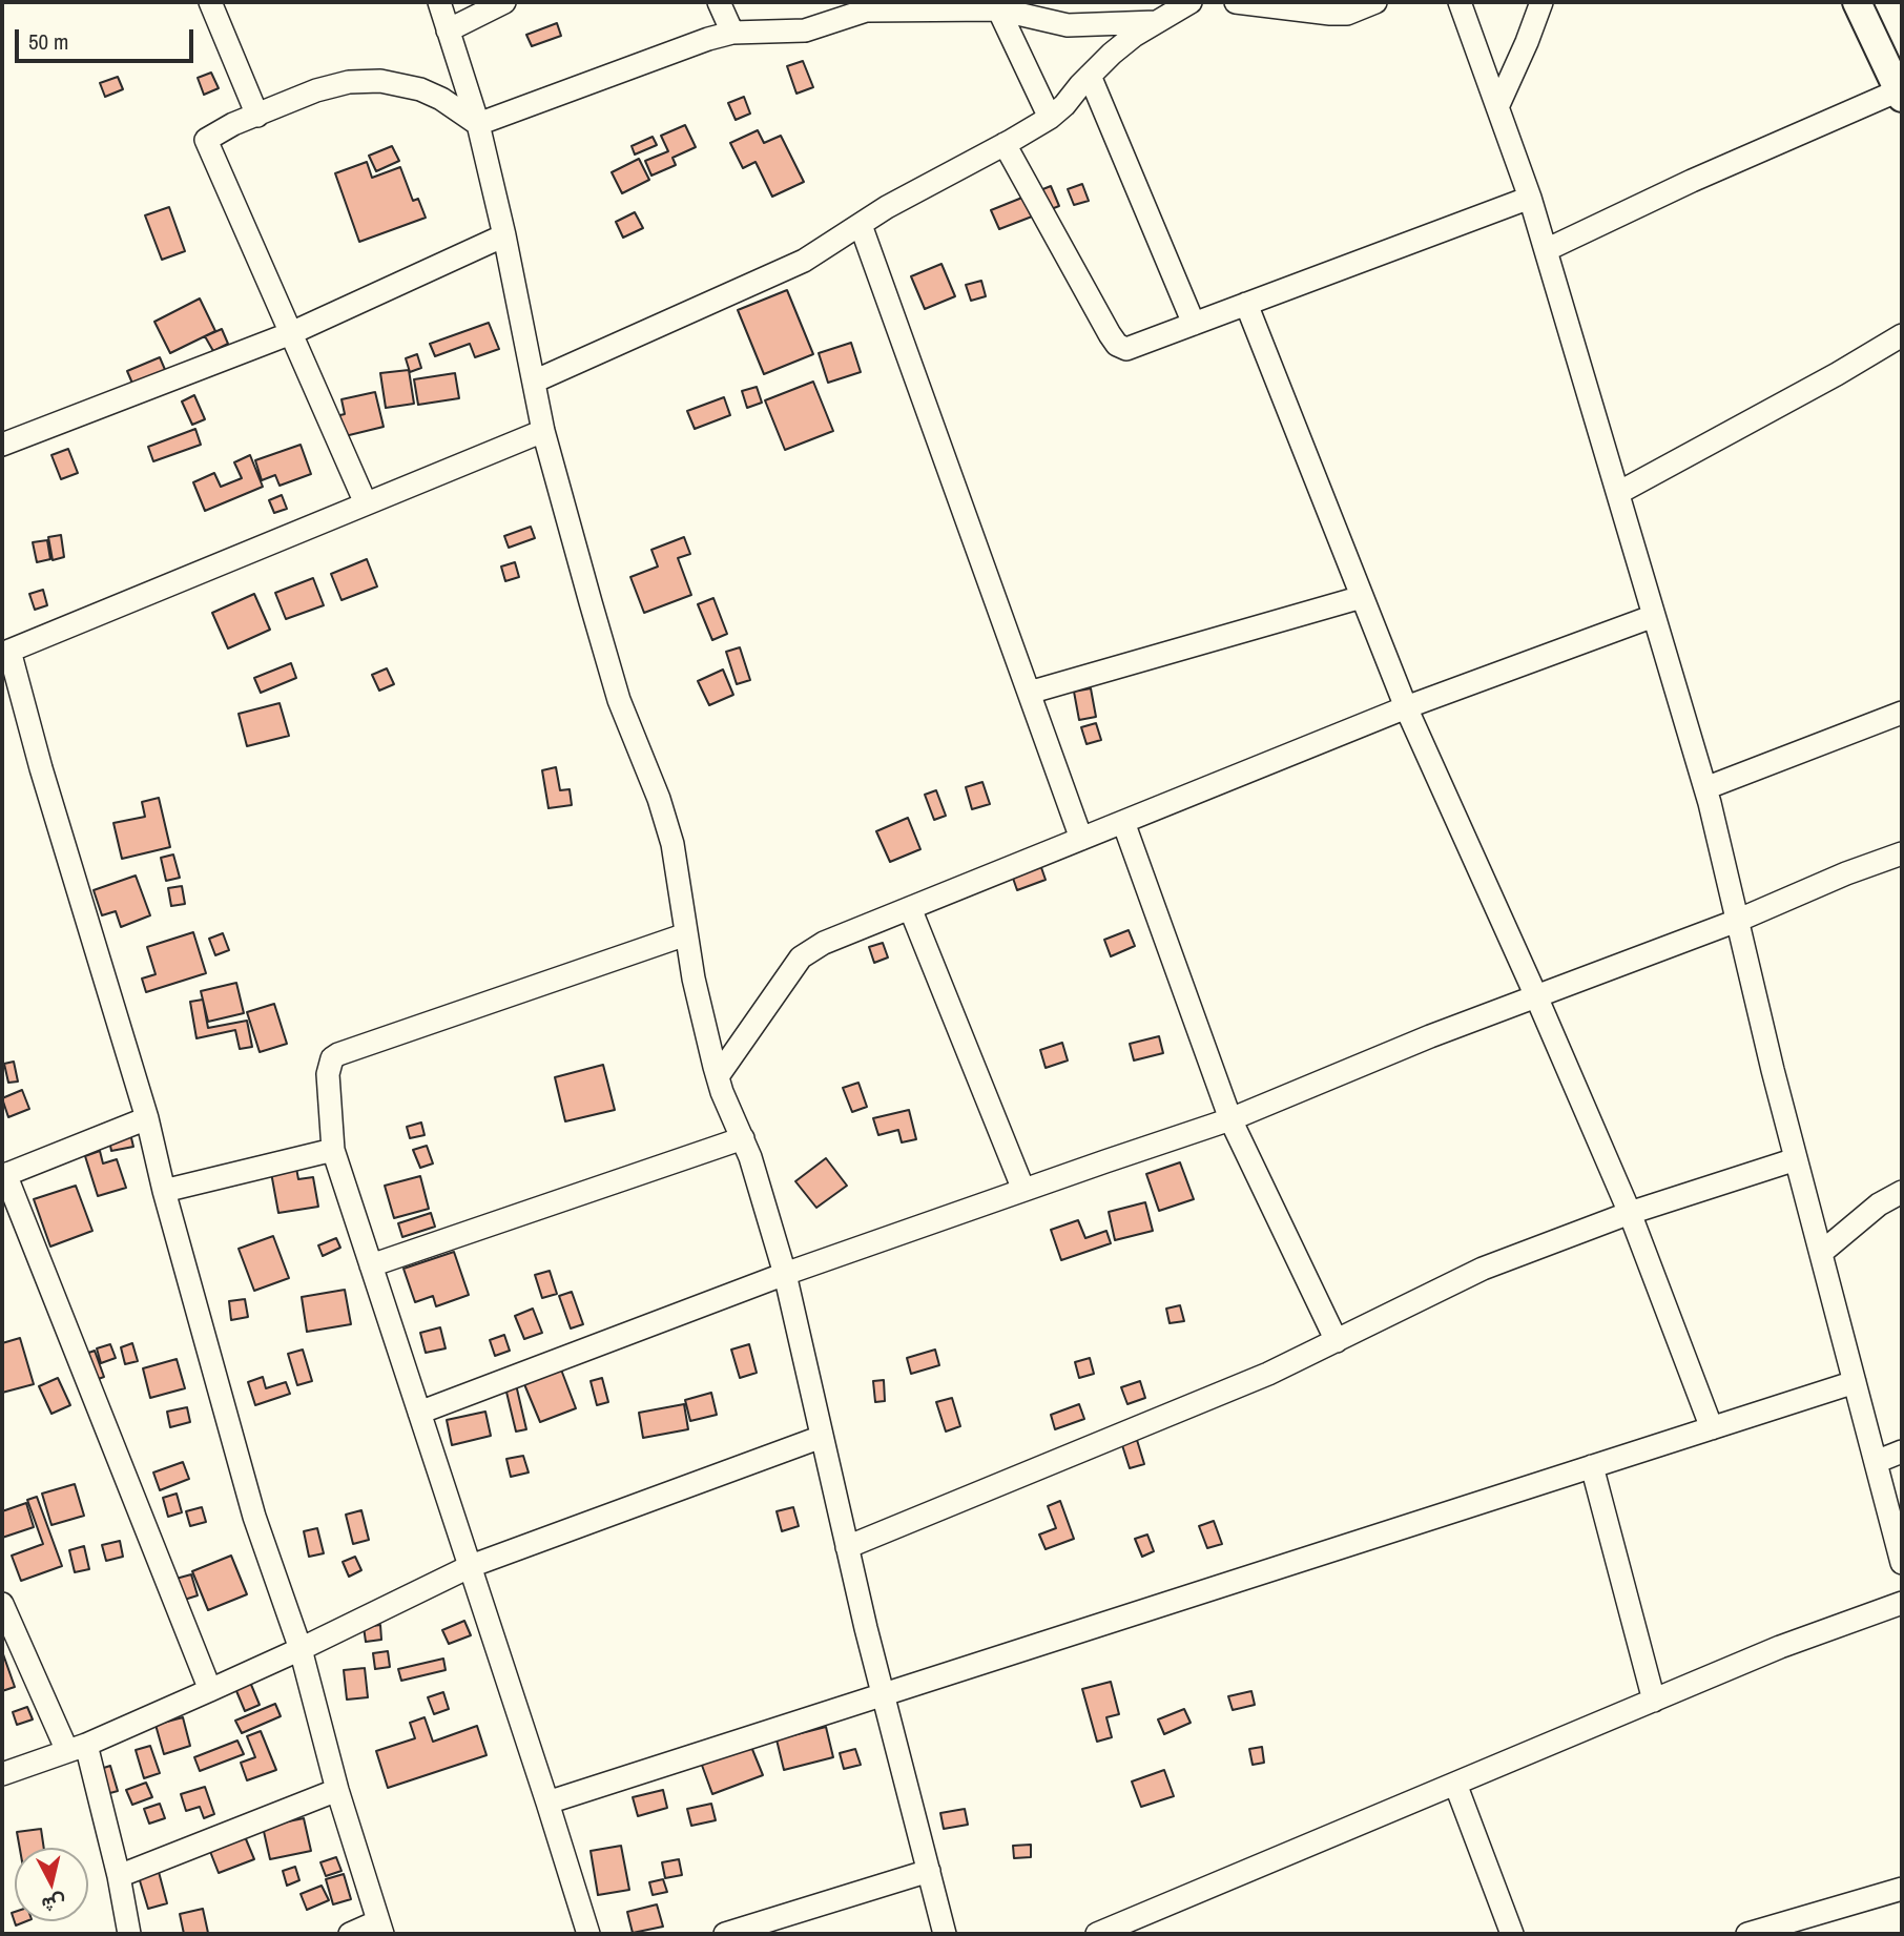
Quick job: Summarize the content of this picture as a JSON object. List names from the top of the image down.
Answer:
{
  "scale_bar": "50 m",
  "north": "bottom"
}
